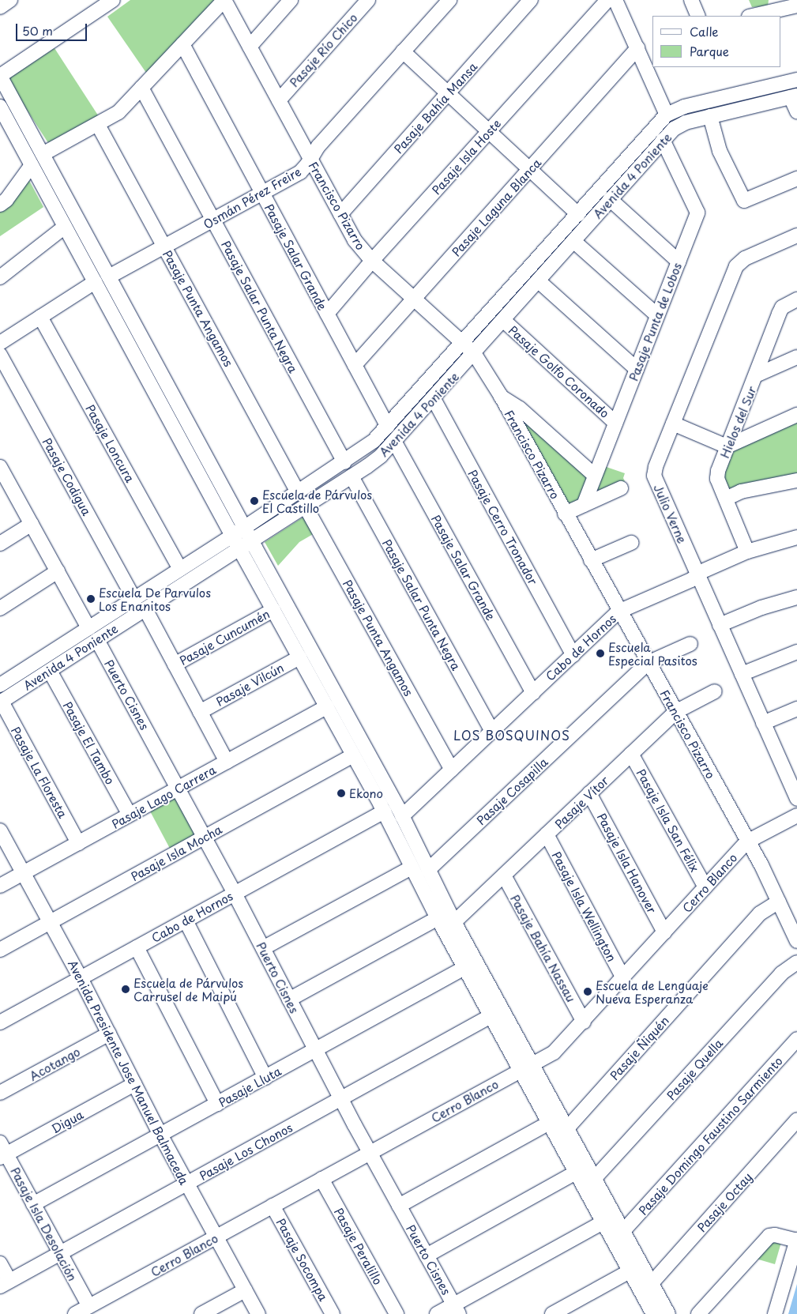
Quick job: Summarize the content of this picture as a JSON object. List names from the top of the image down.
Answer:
{
  "streets": {
    "street": [
      "Pasaje Río Chico",
      "Pasaje Bahía Mansa",
      "Pasaje Isla Hoste",
      "Avenida 4 Poniente",
      "Osmán Pérez Freire",
      "Francisco Pizarro",
      "Pasaje Laguna Blanca",
      "Pasaje Salar Grande",
      "Pasaje Salar Punta Negra",
      "Pasaje Punta Angamos",
      "Pasaje Punta de Lobos",
      "Pasaje Golfo Coronado",
      "Hielos del Sur",
      "Pasaje Loncura",
      "Pasaje Codigua",
      "Julio Verne",
      "Pasaje Cerro Tronador",
      "Pasaje Cuncumén",
      "Cabo de Hornos",
      "Pasaje Vilcún",
      "Puerto Cisnes",
      "Pasaje El Tambo",
      "Pasaje La Floresta",
      "Pasaje Cosapilla",
      "Pasaje Lago Carrera",
      "Pasaje Vítor",
      "Pasaje Isla San Félix",
      "Pasaje Isla Mocha",
      "Pasaje Isla Hanover",
      "Cerro Blanco",
      "Pasaje Isla Wellington",
      "Pasaje Bahía Nassau",
      "Pasaje Ñiquén",
      "Acotango",
      "Pasaje Quella",
      "Avenida Presidente Jose Manuel Balmaceda",
      "Pasaje Lluta",
      "Digua",
      "Pasaje Domingo Faustino Sarmiento",
      "Pasaje Los Chonos",
      "Pasaje Octay",
      "Pasaje Isla Desolación",
      "Pasaje Peralillo",
      "Pasaje Socompa"
    ]
  },
  "crossings": [
    ["Pasaje Río Chico", "Francisco Pizarro"],
    ["Pasaje Bahía Mansa", "Francisco Pizarro"],
    ["Pasaje Isla Hoste", "Francisco Pizarro"],
    ["Pasaje Isla Hoste", "Pasaje Salar Grande"],
    ["Avenida 4 Poniente", "Francisco Pizarro"],
    ["Avenida 4 Poniente", "Pasaje Salar Grande"],
    ["Avenida 4 Poniente", "Pasaje Salar Punta Negra"],
    ["Avenida 4 Poniente", "Pasaje Punta Angamos"],
    ["Avenida 4 Poniente", "Pasaje Punta de Lobos"],
    ["Avenida 4 Poniente", "Pasaje Golfo Coronado"],
    ["Avenida 4 Poniente", "Pasaje Loncura"],
    ["Avenida 4 Poniente", "Pasaje Codigua"],
    ["Avenida 4 Poniente", "Pasaje Cerro Tronador"],
    ["Avenida 4 Poniente", "Puerto Cisnes"],
    ["Avenida 4 Poniente", "Pasaje El Tambo"],
    ["Avenida 4 Poniente", "Pasaje La Floresta"],
    ["Osmán Pérez Freire", "Francisco Pizarro"],
    ["Osmán Pérez Freire", "Pasaje Salar Grande"],
    ["Osmán Pérez Freire", "Pasaje Salar Punta Negra"],
    ["Osmán Pérez Freire", "Pasaje Punta Angamos"],
    ["Francisco Pizarro", "Pasaje Laguna Blanca"],
    ["Francisco Pizarro", "Cabo de Hornos"],
    ["Francisco Pizarro", "Pasaje Cosapilla"],
    ["Francisco Pizarro", "Pasaje Vítor"],
    ["Francisco Pizarro", "Cerro Blanco"],
    ["Francisco Pizarro", "Pasaje Ñiquén"],
    ["Pasaje Laguna Blanca", "Pasaje Salar Grande"],
    ["Pasaje Salar Grande", "Cabo de Hornos"],
    ["Pasaje Salar Punta Negra", "Cabo de Hornos"],
    ["Pasaje Punta Angamos", "Cabo de Hornos"],
    ["Pasaje Punta de Lobos", "Pasaje Golfo Coronado"],
    ["Hielos del Sur", "Cabo de Hornos"],
    ["Julio Verne", "Cabo de Hornos"],
    ["Pasaje Cerro Tronador", "Cabo de Hornos"],
    ["Cabo de Hornos", "Puerto Cisnes"],
    ["Cabo de Hornos", "Avenida Presidente Jose Manuel Balmaceda"],
    ["Puerto Cisnes", "Pasaje Lago Carrera"],
    ["Puerto Cisnes", "Pasaje Isla Mocha"],
    ["Puerto Cisnes", "Cerro Blanco"],
    ["Puerto Cisnes", "Pasaje Lluta"],
    ["Puerto Cisnes", "Pasaje Los Chonos"],
    ["Pasaje El Tambo", "Pasaje Lago Carrera"],
    ["Pasaje La Floresta", "Pasaje Lago Carrera"],
    ["Pasaje Lago Carrera", "Avenida Presidente Jose Manuel Balmaceda"],
    ["Pasaje Vítor", "Pasaje Isla San Félix"],
    ["Pasaje Vítor", "Pasaje Isla Hanover"],
    ["Pasaje Vítor", "Pasaje Isla Wellington"],
    ["Pasaje Vítor", "Pasaje Bahía Nassau"],
    ["Pasaje Isla San Félix", "Cerro Blanco"],
    ["Pasaje Isla Mocha", "Avenida Presidente Jose Manuel Balmaceda"],
    ["Pasaje Isla Hanover", "Cerro Blanco"],
    ["Cerro Blanco", "Pasaje Isla Wellington"],
    ["Cerro Blanco", "Pasaje Bahía Nassau"],
    ["Cerro Blanco", "Avenida Presidente Jose Manuel Balmaceda"],
    ["Cerro Blanco", "Pasaje Isla Desolación"],
    ["Cerro Blanco", "Pasaje Peralillo"],
    ["Cerro Blanco", "Pasaje Socompa"],
    ["Acotango", "Avenida Presidente Jose Manuel Balmaceda"],
    ["Avenida Presidente Jose Manuel Balmaceda", "Pasaje Lluta"],
    ["Avenida Presidente Jose Manuel Balmaceda", "Digua"],
    ["Avenida Presidente Jose Manuel Balmaceda", "Pasaje Los Chonos"],
    ["Pasaje Lluta", "Pasaje Isla Desolación"],
    ["Digua", "Pasaje Isla Desolación"],
    ["Pasaje Los Chonos", "Pasaje Isla Desolación"]
  ],
  "districts": ["LOS BOSQUINOS"],
  "places": [
    "Escuela de Párvulos El Castillo",
    "Escuela De Parvulos Los Enanitos",
    "Escuela Especial Pasitos",
    "Ekono",
    "Escuela de Párvulos Carrusel de Maipú",
    "Escuela de Lenguaje Nueva Esperanza"
  ],
  "legend": ["Calle", "Parque"],
  "scale_bar": "50 m"
}
